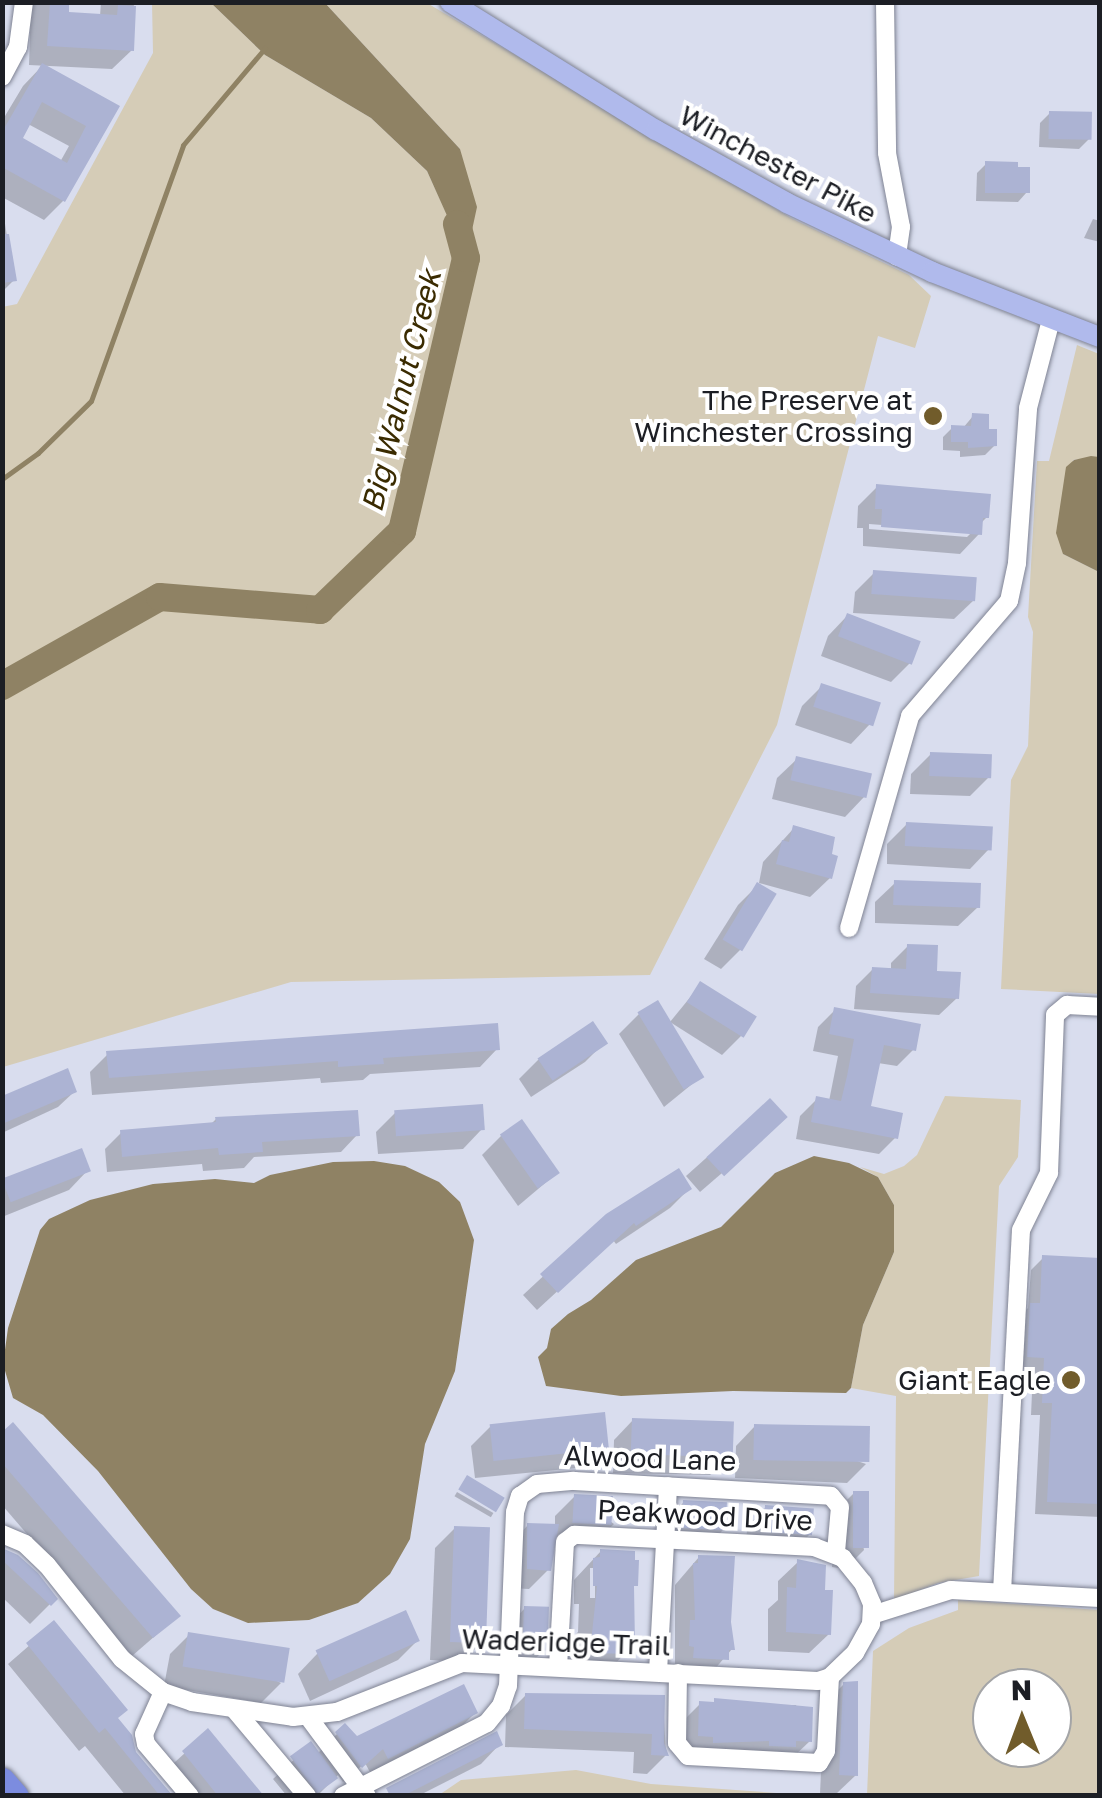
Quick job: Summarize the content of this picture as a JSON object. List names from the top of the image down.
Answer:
{
  "streets": {
    "main road": ["Winchester Pike"],
    "street": ["Alwood Lane", "Peakwood Drive", "Waderidge Trail"]
  },
  "crossings": [
    ["Alwood Lane", "Peakwood Drive"],
    ["Alwood Lane", "Waderidge Trail"],
    ["Peakwood Drive", "Waderidge Trail"]
  ],
  "water": ["Big Walnut Creek"],
  "places": ["The Preserve at Winchester Crossing", "Giant Eagle"],
  "north": "top"
}
